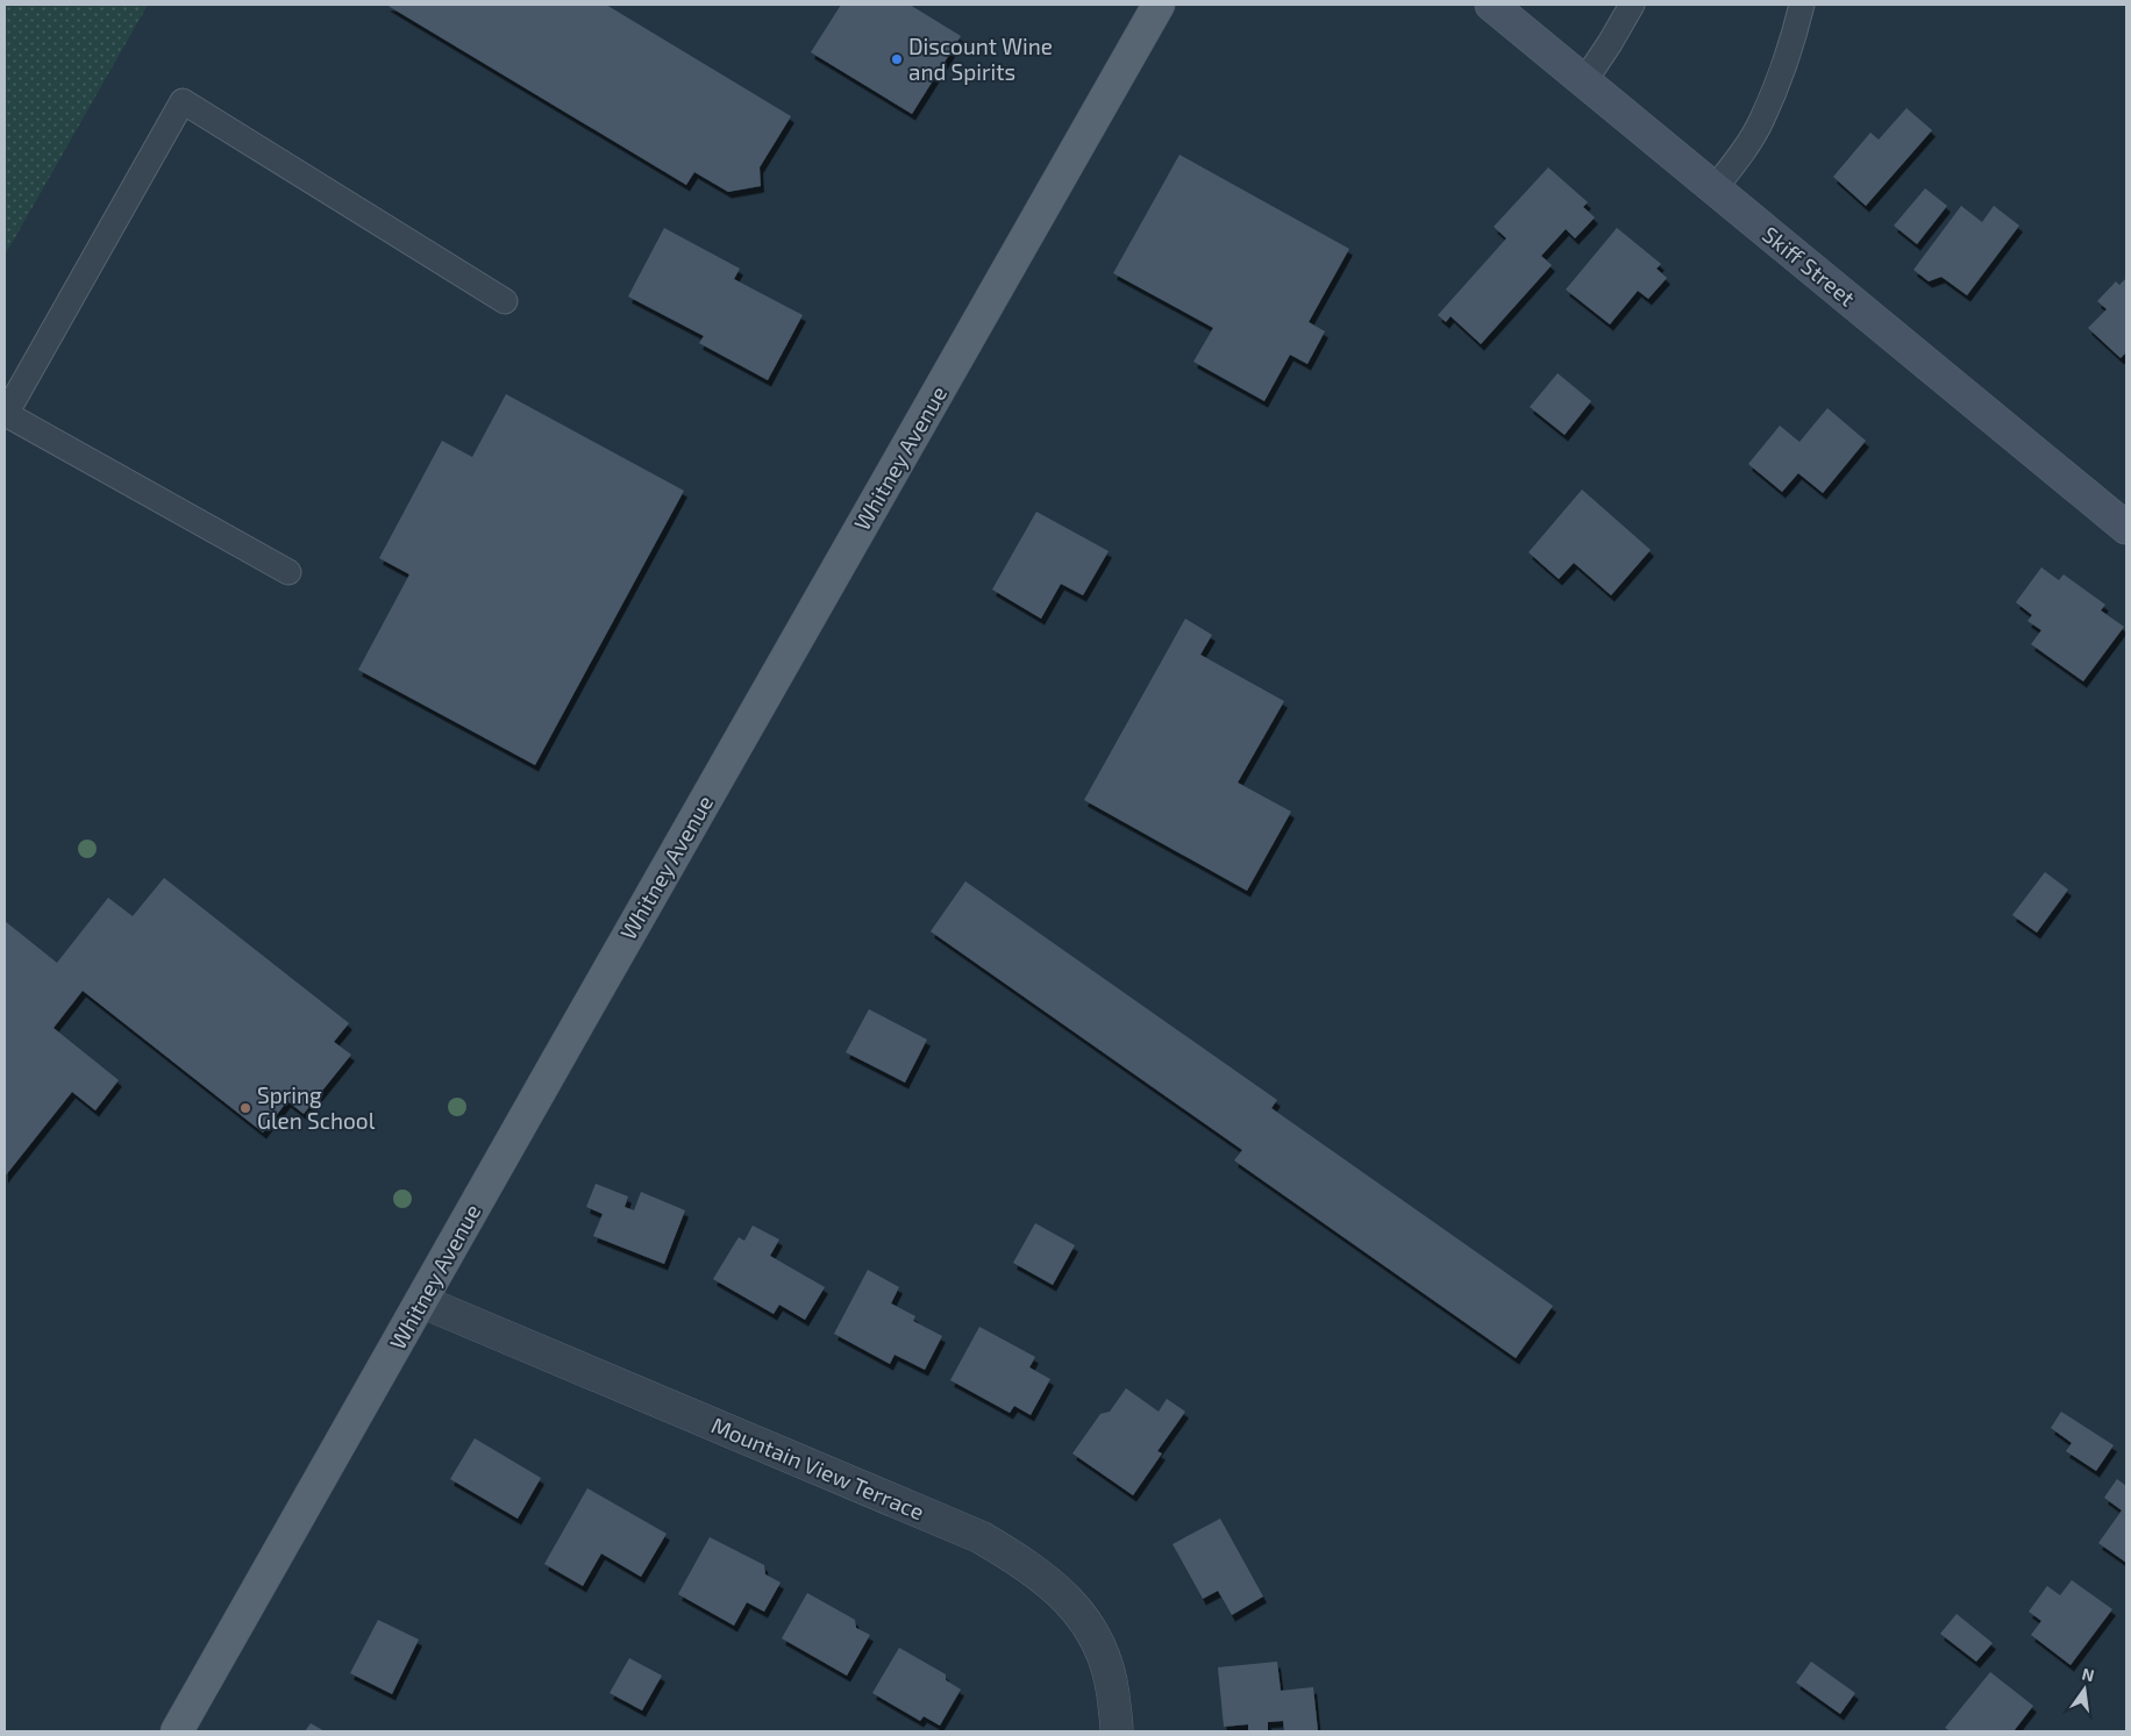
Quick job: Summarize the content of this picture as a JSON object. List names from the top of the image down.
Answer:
{
  "streets": {
    "main road": ["Skiff Street", "Whitney Avenue"],
    "street": ["Mountain View Terrace"]
  },
  "crossings": [
    ["Whitney Avenue", "Mountain View Terrace"]
  ],
  "places": ["Discount Wine and Spirits", "Spring Glen School"],
  "north": "top"
}
